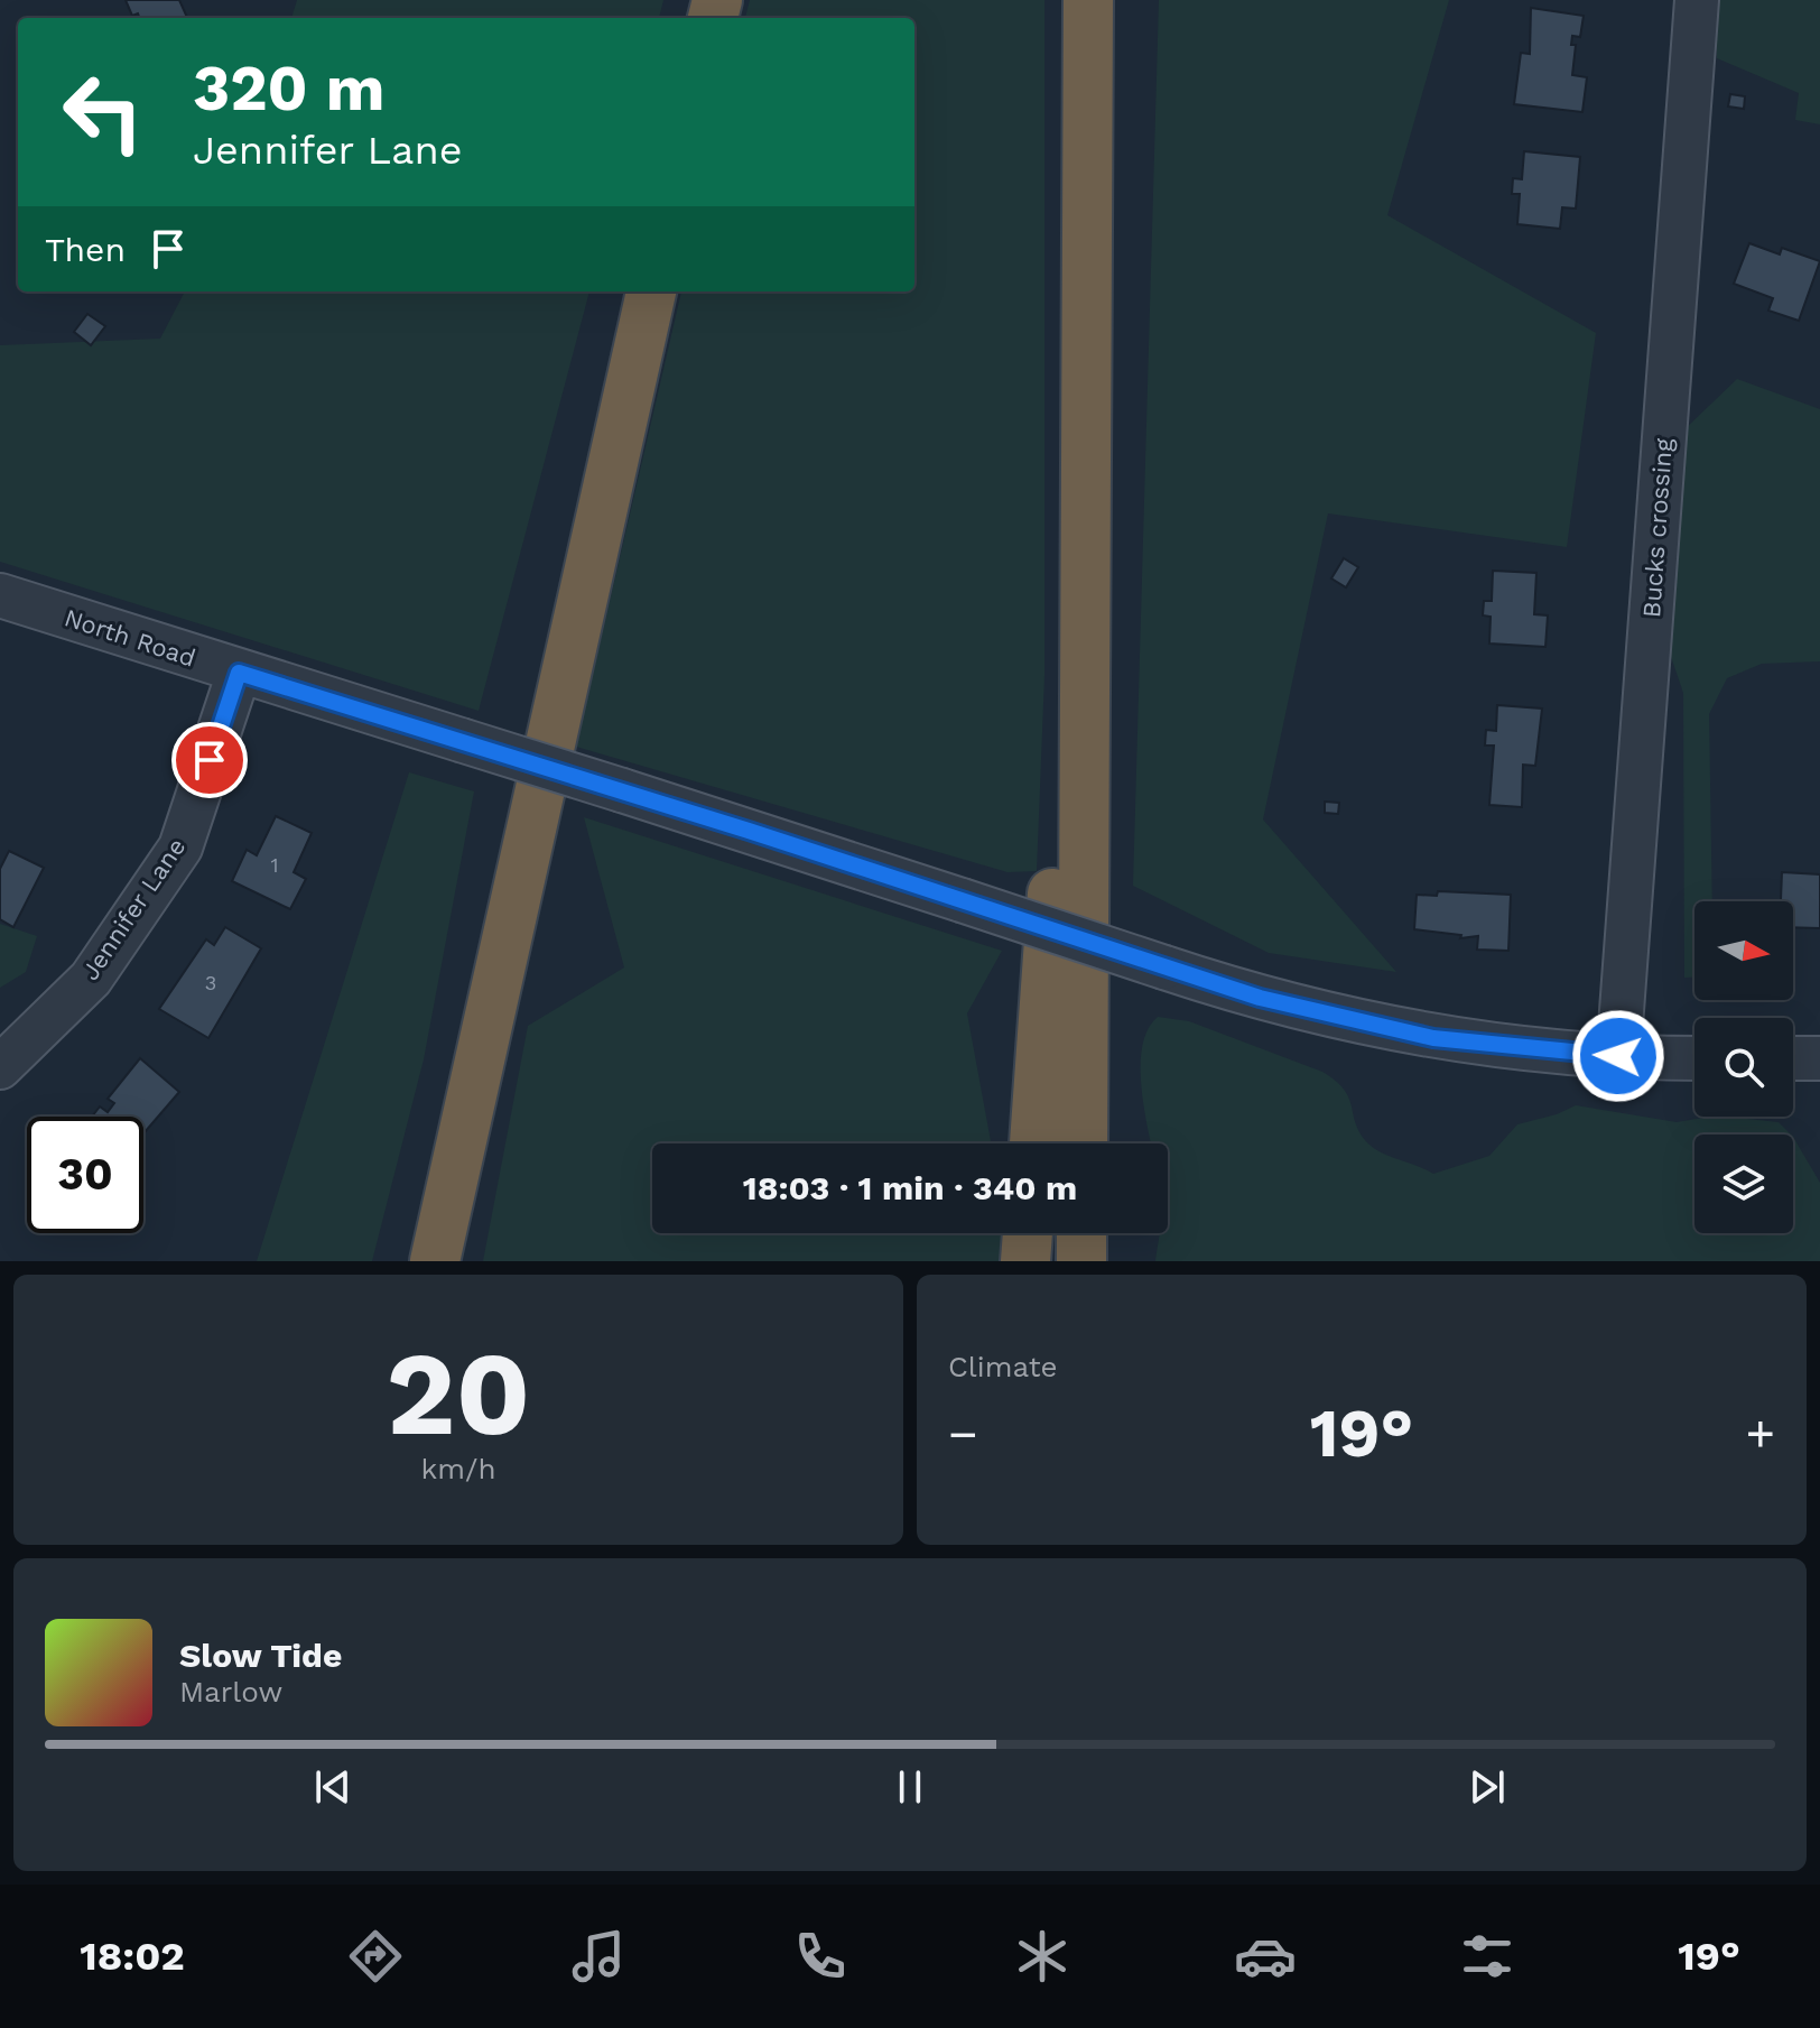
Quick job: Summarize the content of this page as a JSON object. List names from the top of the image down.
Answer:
{
  "streets": {
    "street": ["Bucks crossing", "North Road", "Jennifer Lane"]
  },
  "crossings": [
    ["Bucks crossing", "North Road"],
    ["North Road", "Jennifer Lane"]
  ],
  "house_numbers": ["1", "3"],
  "north": "right",
  "page": {
    "turn": ["320 m", "Jennifer Lane"],
    "then": "Then",
    "limit": "30",
    "trip": "18:03 · 1 min · 340 m",
    "tile": [
      ["20", "km/h"],
      "Climate"
    ],
    "heat": ["−", "19°", "+"],
    "song": ["Slow Tide", "Marlow"],
    "tabs": ["18:02", "19°"]
  }
}
